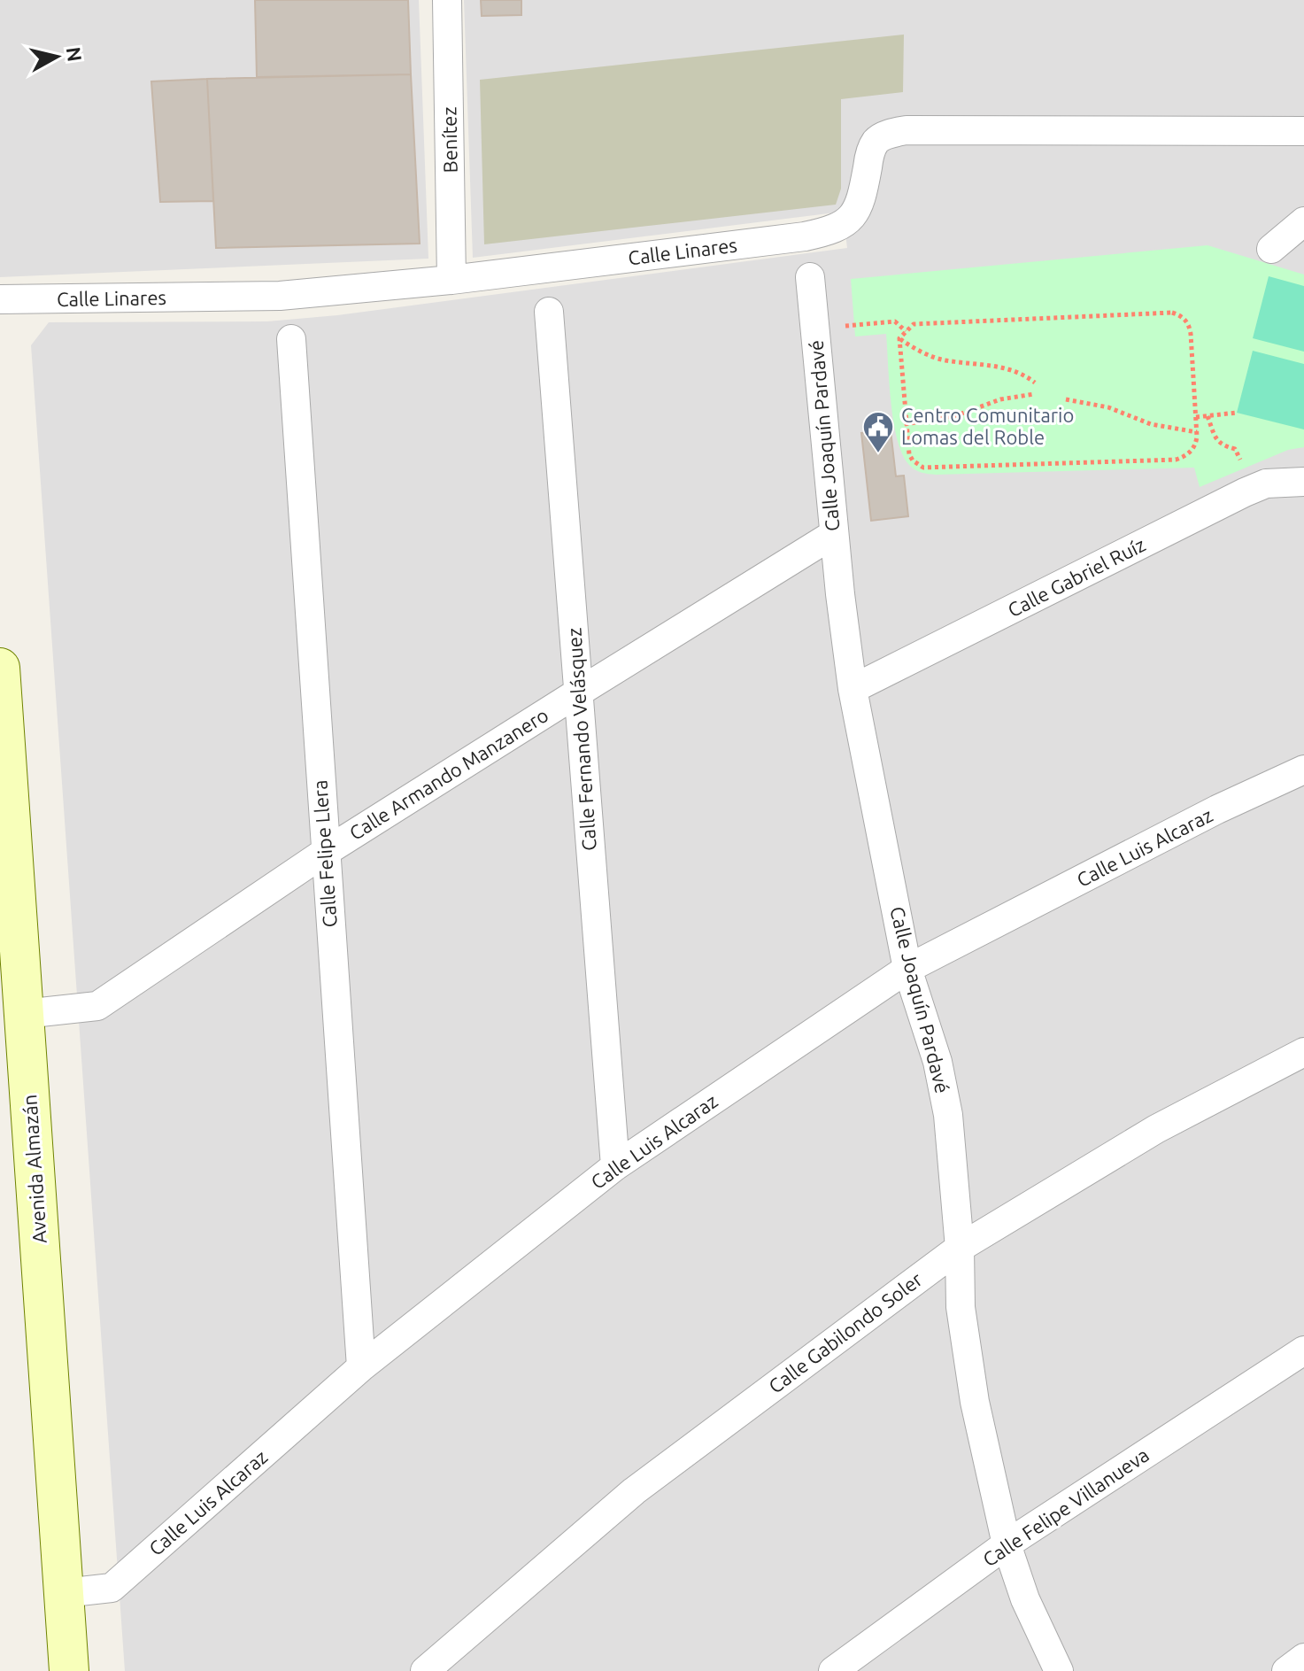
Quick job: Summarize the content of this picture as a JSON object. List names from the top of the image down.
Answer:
{
  "streets": {
    "main road": ["Avenida Almazán"],
    "street": [
      "Benítez",
      "Calle Linares",
      "Calle Joaquín Pardavé",
      "Calle Gabriel Ruíz",
      "Calle Fernando Velásquez",
      "Calle Armando Manzanero",
      "Calle Luis Alcaraz",
      "Calle Felipe Llera",
      "Calle Gabilondo Soler",
      "Calle Felipe Villanueva"
    ]
  },
  "crossings": [
    ["Benítez", "Calle Linares"],
    ["Calle Joaquín Pardavé", "Calle Gabriel Ruíz"],
    ["Calle Joaquín Pardavé", "Calle Armando Manzanero"],
    ["Calle Joaquín Pardavé", "Calle Luis Alcaraz"],
    ["Calle Joaquín Pardavé", "Calle Gabilondo Soler"],
    ["Calle Joaquín Pardavé", "Calle Felipe Villanueva"],
    ["Calle Fernando Velásquez", "Calle Armando Manzanero"],
    ["Calle Fernando Velásquez", "Calle Luis Alcaraz"],
    ["Calle Armando Manzanero", "Calle Felipe Llera"],
    ["Calle Armando Manzanero", "Avenida Almazán"],
    ["Calle Luis Alcaraz", "Calle Felipe Llera"],
    ["Calle Luis Alcaraz", "Avenida Almazán"]
  ],
  "places": {
    "public building": ["Centro Comunitario Lomas del Roble"]
  },
  "north": "right"
}
